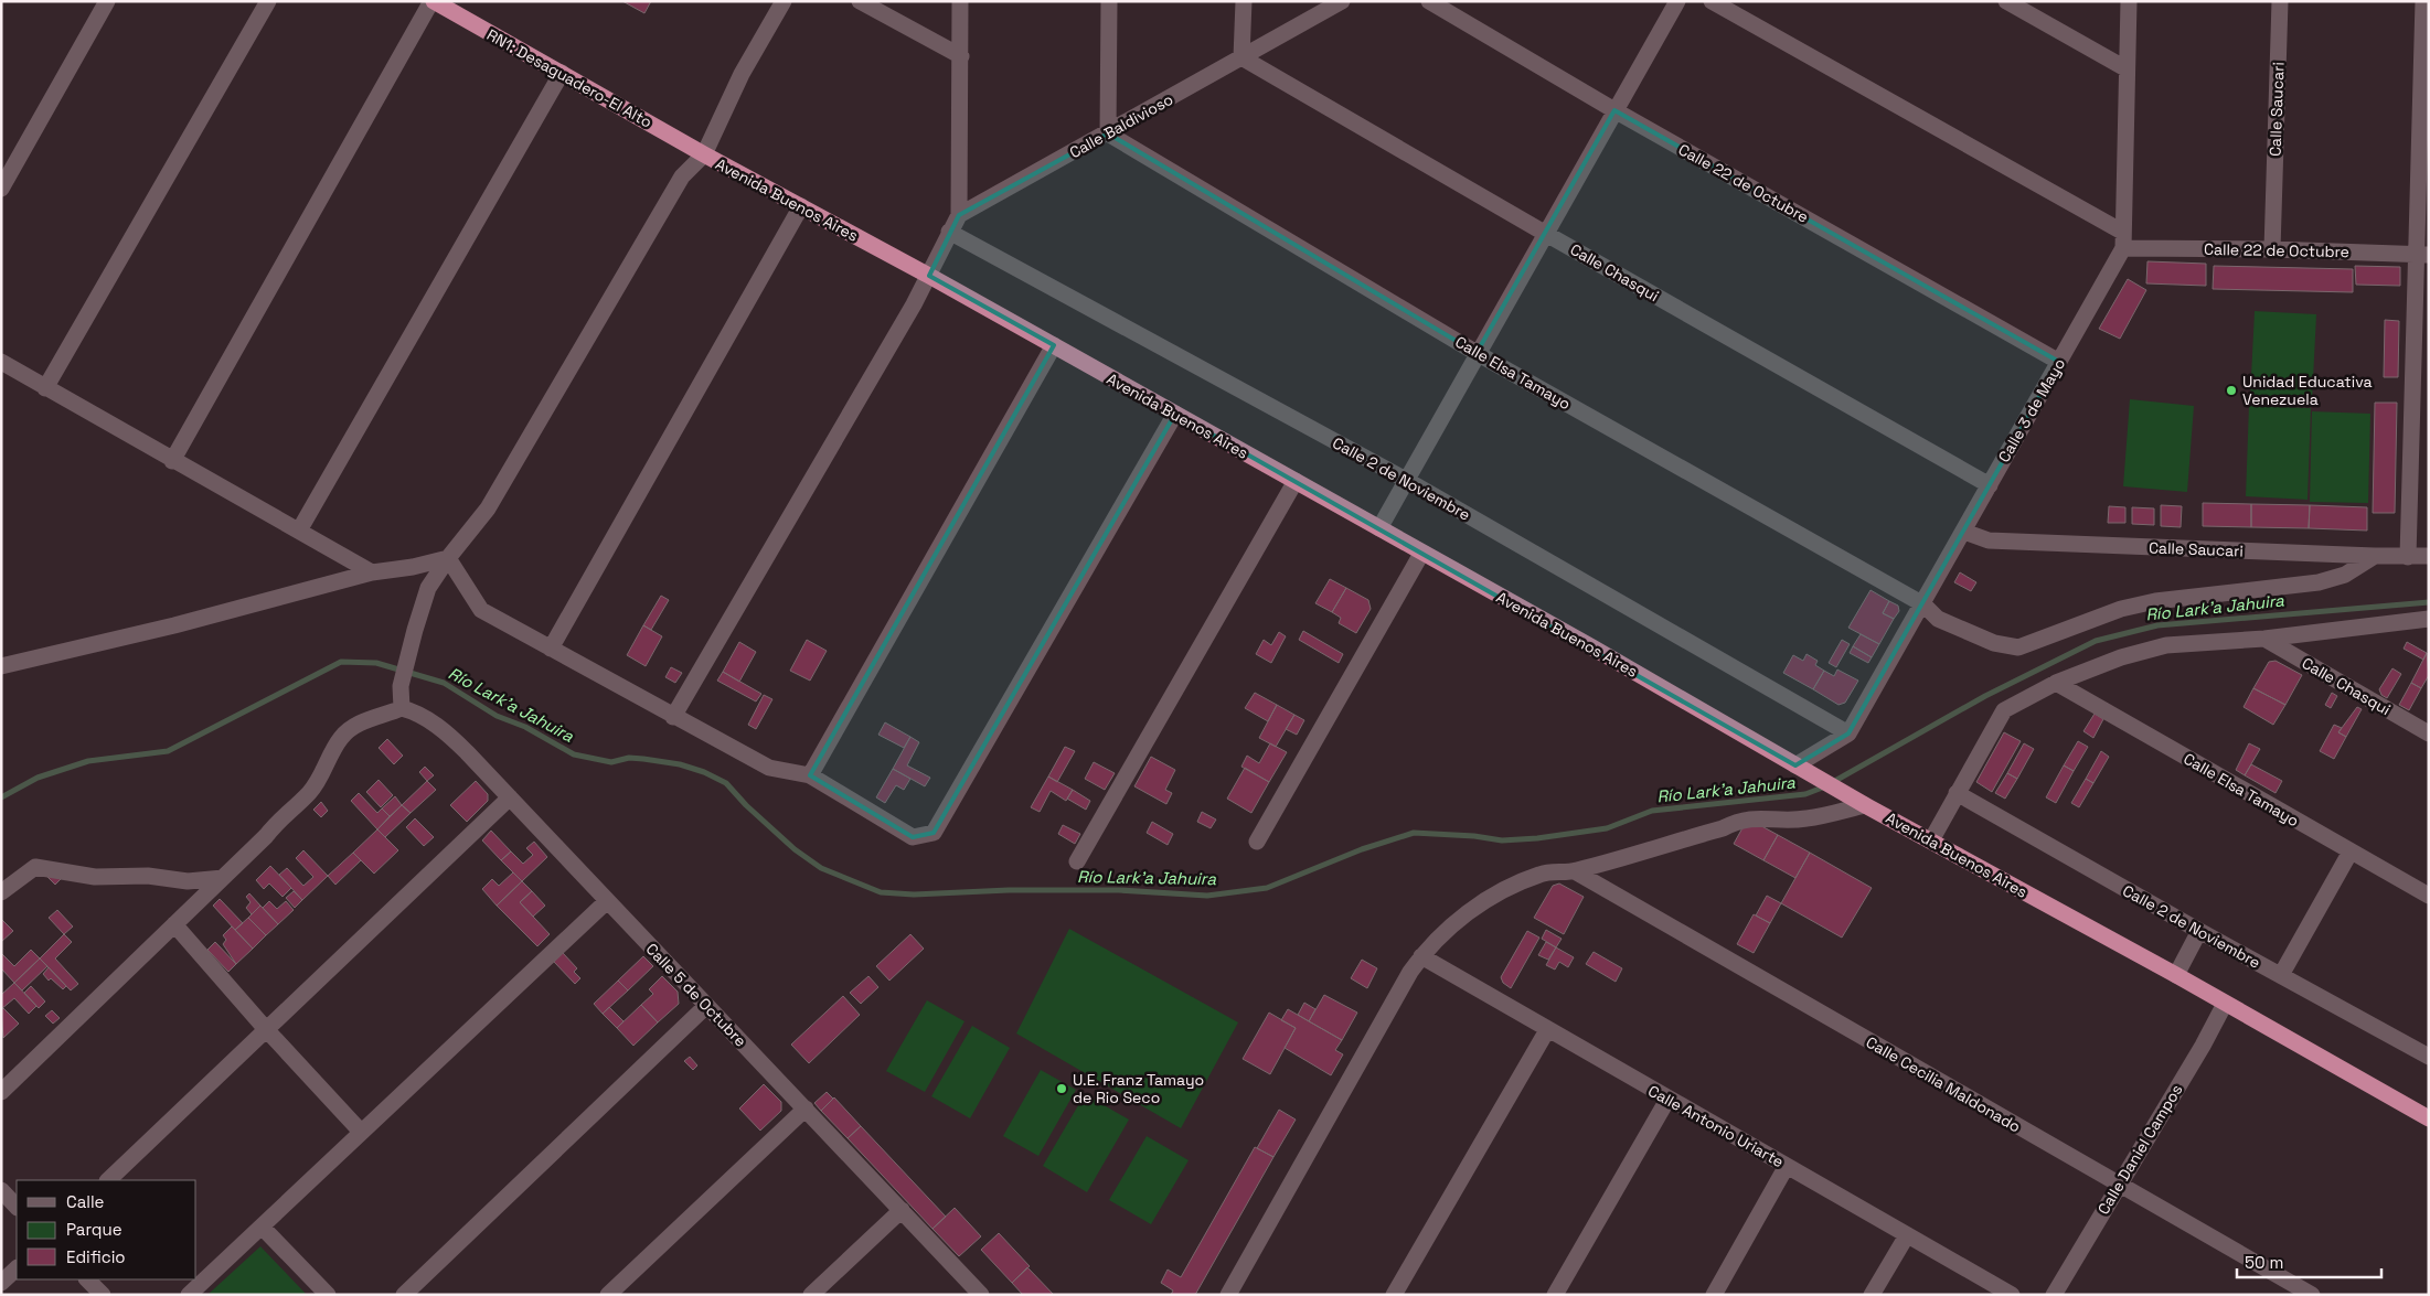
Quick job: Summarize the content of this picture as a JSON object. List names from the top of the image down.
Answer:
{
  "streets": {
    "highway": ["RN1: Desaguadero-El Alto", "Avenida Buenos Aires"],
    "street": [
      "Calle Saucari",
      "Calle Baldivioso",
      "Calle 22 de Octubre",
      "Calle Chasqui",
      "Calle Elsa Tamayo",
      "Calle 3 de Mayo",
      "Calle 2 de Noviembre",
      "Calle 5 de Octubre",
      "Calle Cecilia Maldonado",
      "Calle Antonio Uriarte",
      "Calle Daniel Campos"
    ]
  },
  "crossings": [
    ["RN1: Desaguadero-El Alto", "Avenida Buenos Aires"],
    ["Calle Saucari", "Calle 22 de Octubre"],
    ["Calle Saucari", "Calle Elsa Tamayo"],
    ["Calle Saucari", "Calle 3 de Mayo"],
    ["Calle Baldivioso", "Calle Chasqui"],
    ["Calle Baldivioso", "Calle Elsa Tamayo"],
    ["Calle 22 de Octubre", "Calle 3 de Mayo"],
    ["Avenida Buenos Aires", "Calle 3 de Mayo"],
    ["Avenida Buenos Aires", "Calle Daniel Campos"],
    ["Calle Chasqui", "Calle 3 de Mayo"],
    ["Calle Elsa Tamayo", "Calle 3 de Mayo"],
    ["Calle 3 de Mayo", "Calle 2 de Noviembre"],
    ["Calle Cecilia Maldonado", "Calle Daniel Campos"]
  ],
  "water": ["Río Lark’a Jahuira"],
  "places": ["Unidad Educativa Venezuela", "U.E. Franz Tamayo de Rio Seco"],
  "legend": ["Calle", "Parque", "Edificio"],
  "scale_bar": "50 m"
}
